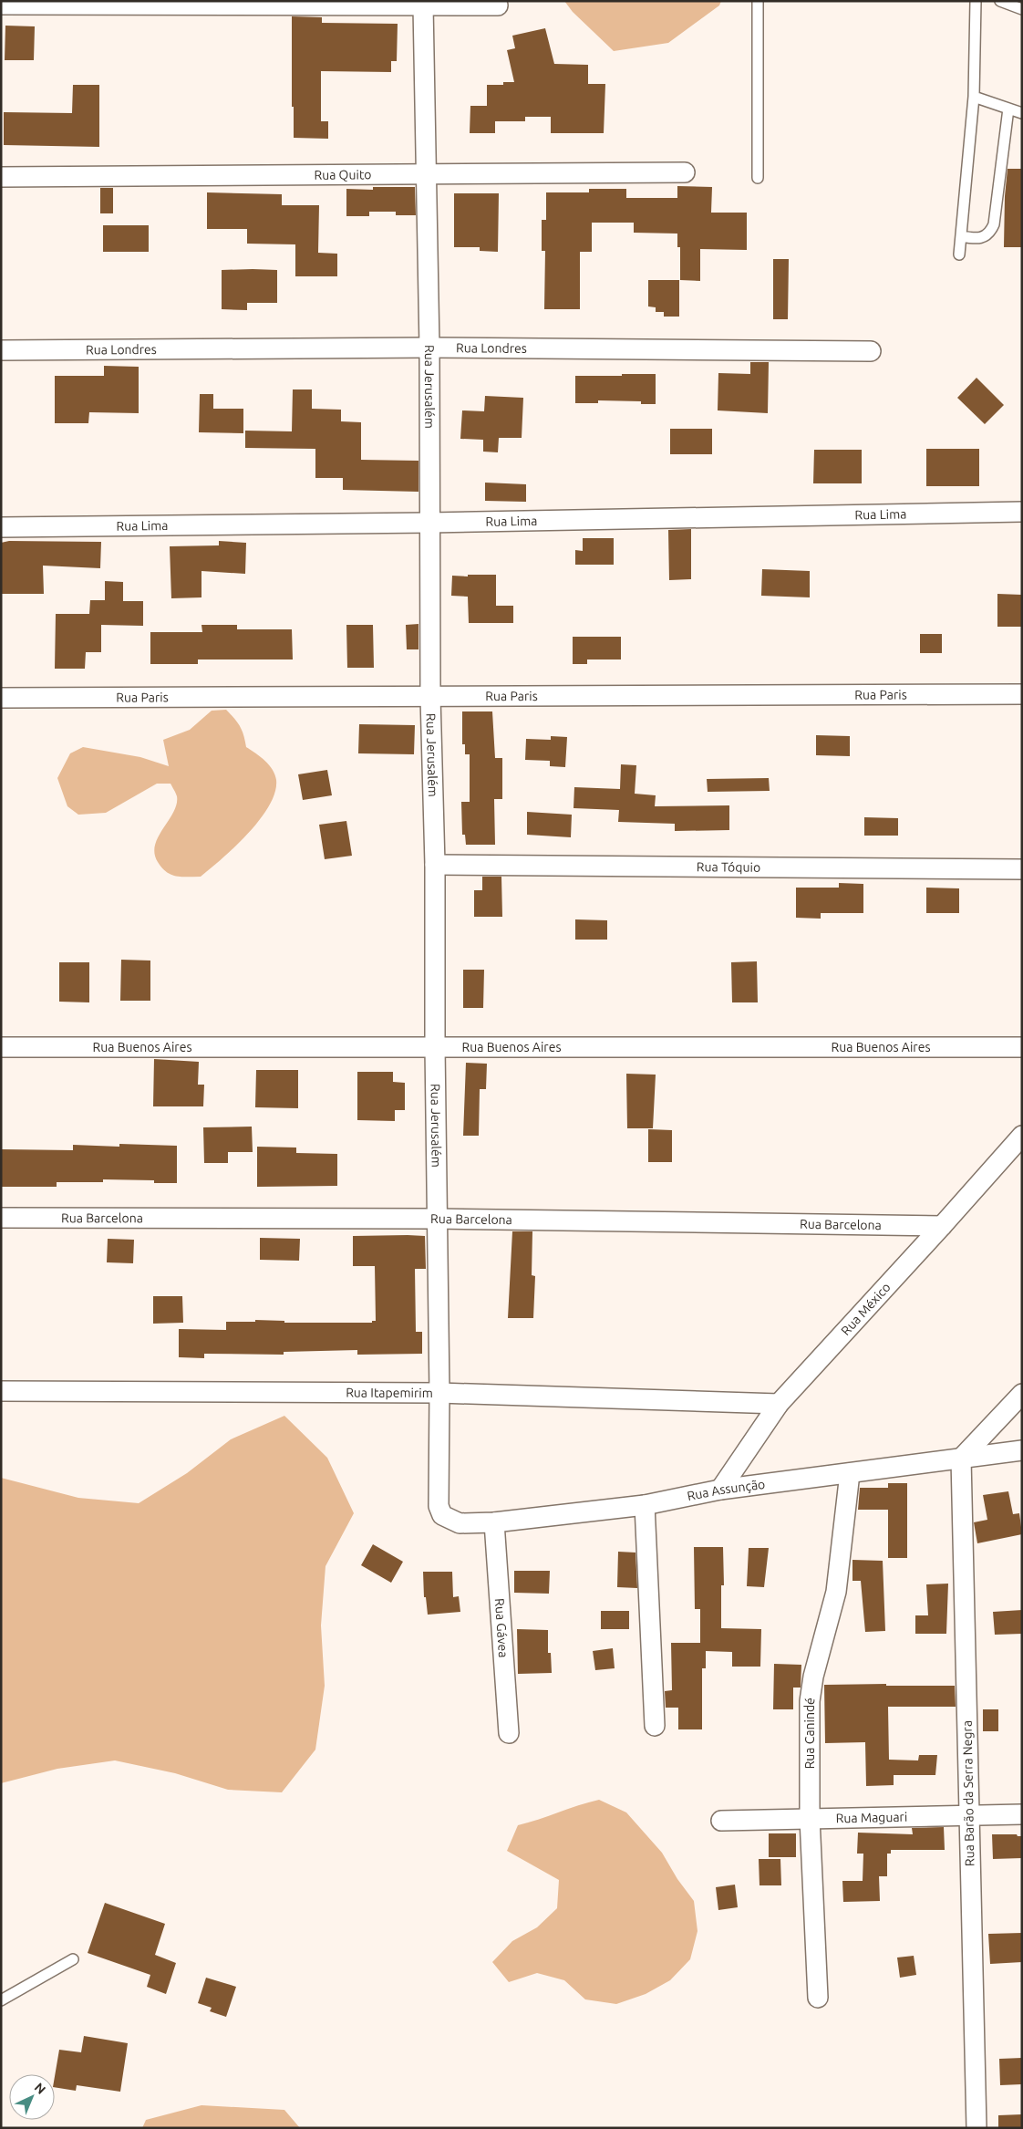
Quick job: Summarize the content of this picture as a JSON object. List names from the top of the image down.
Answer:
{
  "streets": {
    "street": [
      "Rua Quito",
      "Rua Londres",
      "Rua Jerusalém",
      "Rua Lima",
      "Rua Paris",
      "Rua Tóquio",
      "Rua Buenos Aires",
      "Rua Barcelona",
      "Rua México",
      "Rua Itapemirim",
      "Rua Assunção",
      "Rua Gávea",
      "Rua Canindé",
      "Rua Barão da Serra Negra",
      "Rua Maguari"
    ]
  },
  "crossings": [
    ["Rua Quito", "Rua Jerusalém"],
    ["Rua Londres", "Rua Jerusalém"],
    ["Rua Jerusalém", "Rua Lima"],
    ["Rua Jerusalém", "Rua Paris"],
    ["Rua Jerusalém", "Rua Tóquio"],
    ["Rua Jerusalém", "Rua Buenos Aires"],
    ["Rua Jerusalém", "Rua Barcelona"],
    ["Rua Jerusalém", "Rua Itapemirim"],
    ["Rua Jerusalém", "Rua Assunção"],
    ["Rua Barcelona", "Rua México"],
    ["Rua México", "Rua Itapemirim"],
    ["Rua México", "Rua Assunção"],
    ["Rua Assunção", "Rua Gávea"],
    ["Rua Assunção", "Rua Canindé"],
    ["Rua Assunção", "Rua Barão da Serra Negra"],
    ["Rua Canindé", "Rua Maguari"],
    ["Rua Barão da Serra Negra", "Rua Maguari"]
  ],
  "north": "top right"
}
